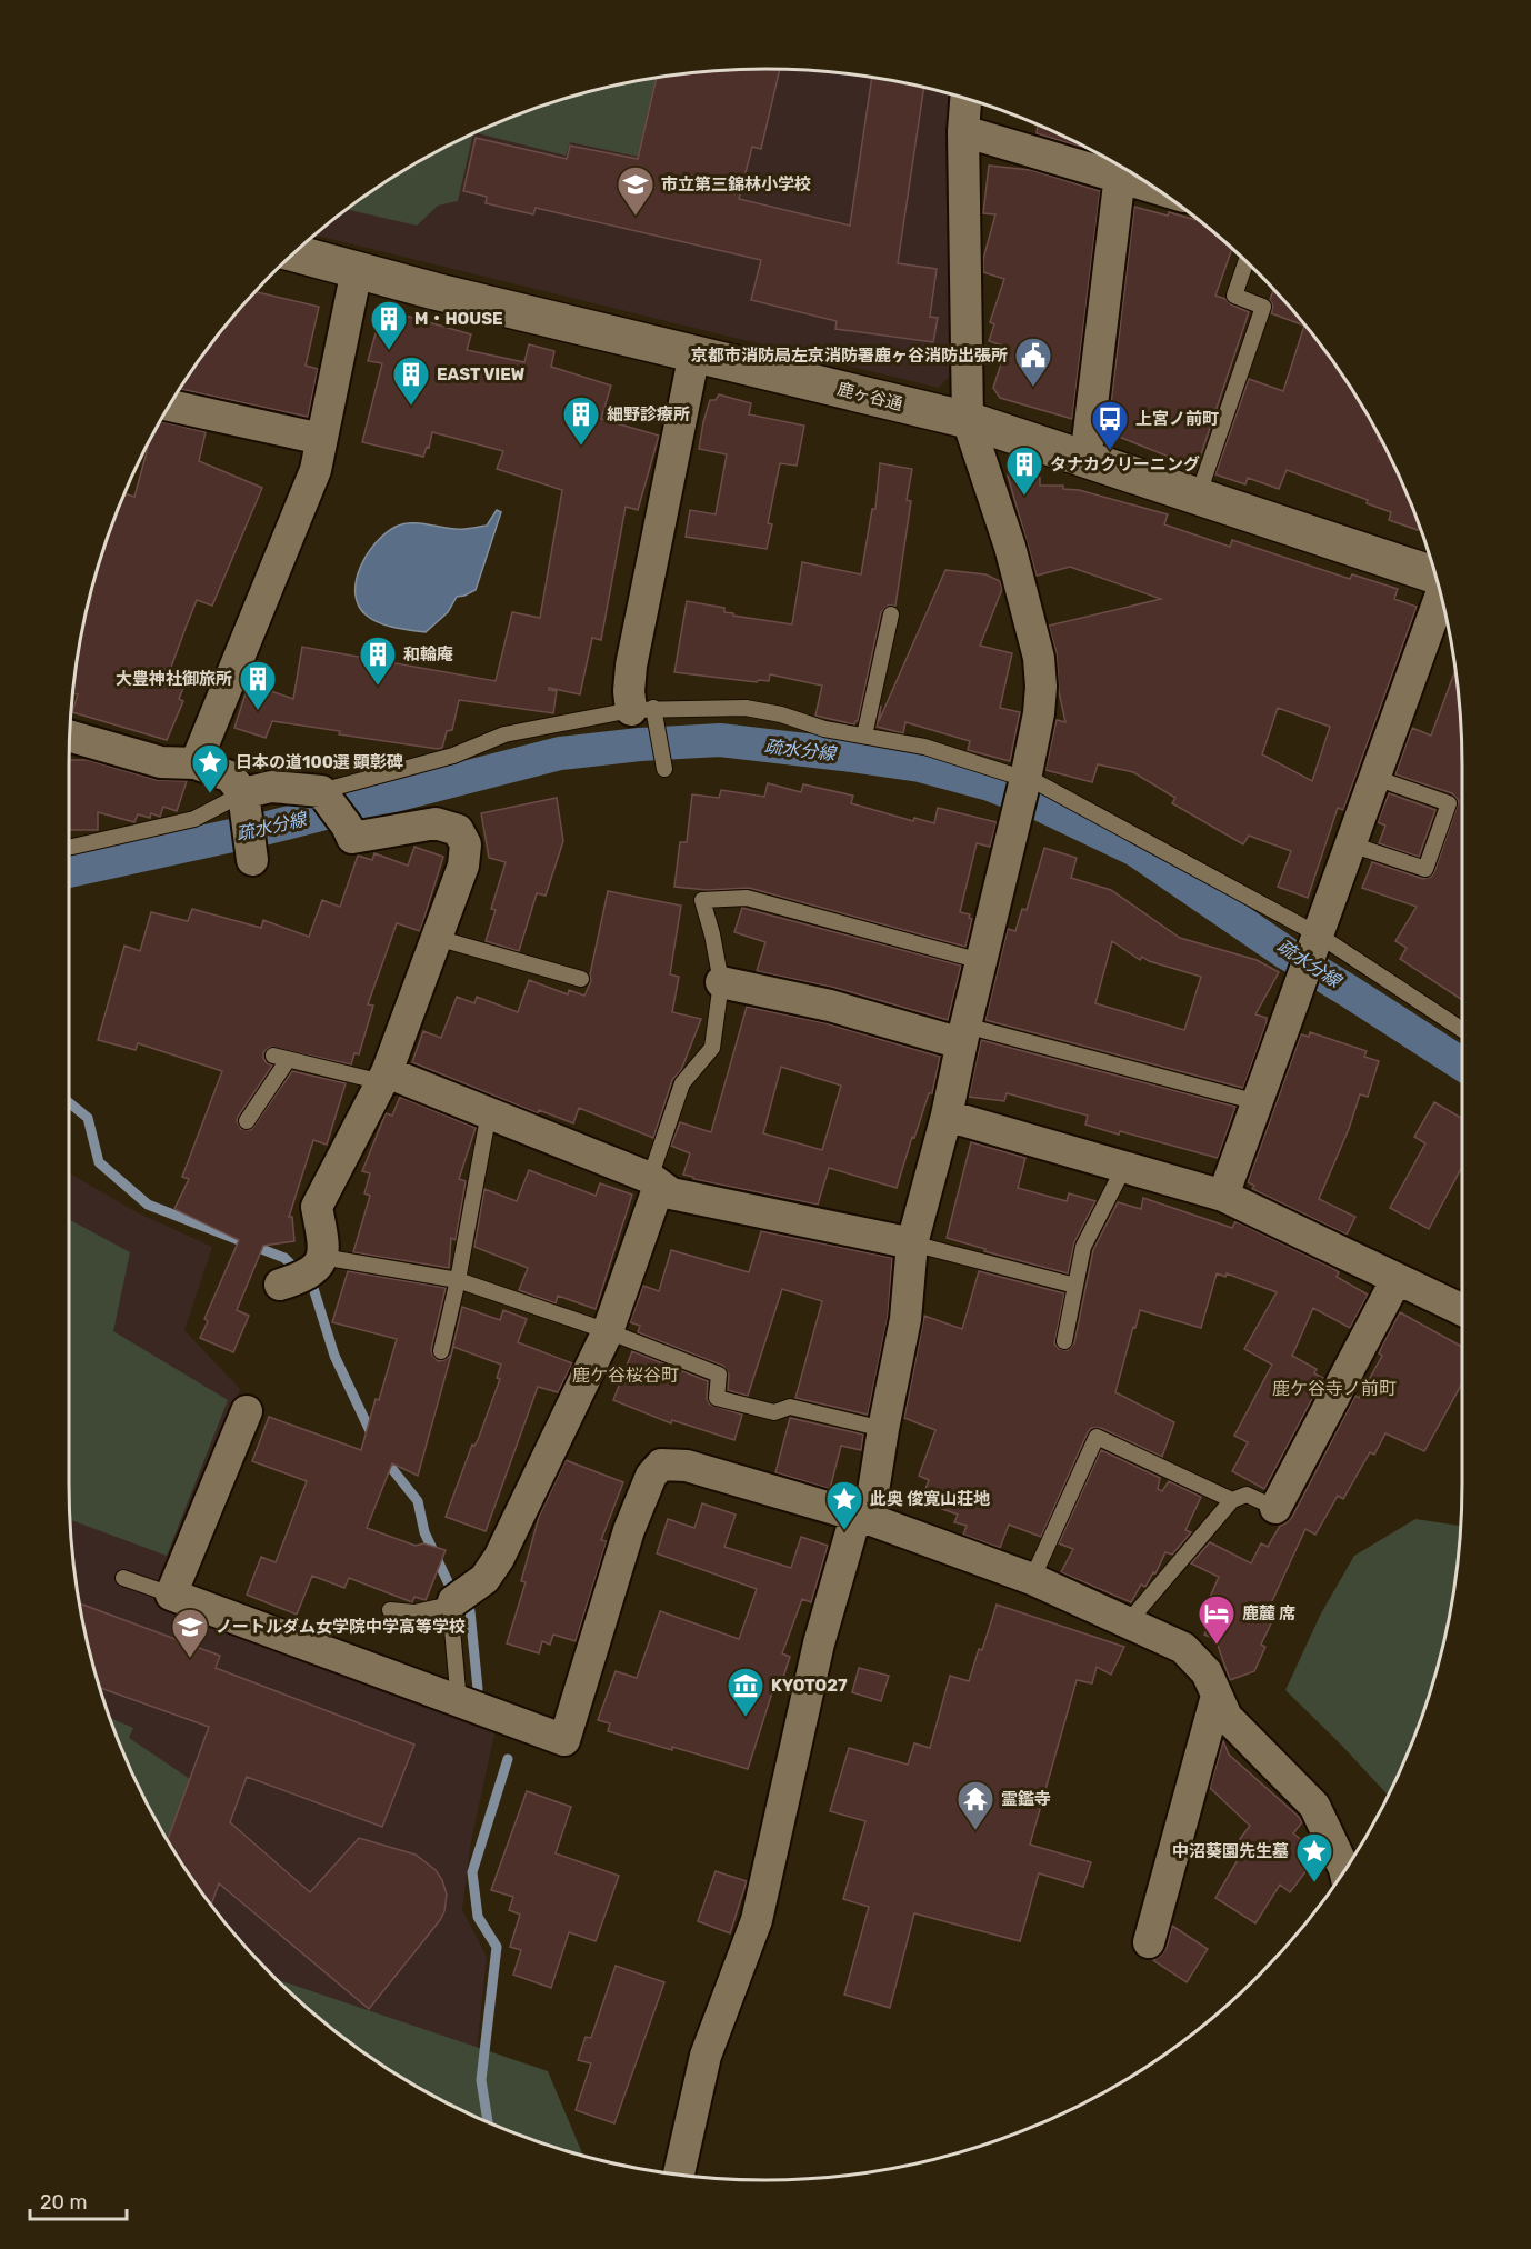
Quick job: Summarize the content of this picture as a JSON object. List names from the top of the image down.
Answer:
{
  "streets": {
    "street": ["鹿ヶ谷通"]
  },
  "districts": ["鹿ケ谷桜谷町", "鹿ケ谷寺ノ前町"],
  "water": ["疏水分線"],
  "places": {
    "school or university": ["市立第三錦林小学校", "ノートルダム女学院中学高等学校"],
    "building": [
      "M・HOUSE",
      "EAST VIEW",
      "細野診療所",
      "タナカクリーニング",
      "和輪庵",
      "大豊神社御旅所"
    ],
    "public building": ["京都市消防局左京消防署鹿ヶ谷消防出張所"],
    "bus stop": ["上宮ノ前町"],
    "place": ["日本の道100選 顕彰碑", "此奥 俊寛山荘地", "中沼葵園先生墓"],
    "hotel": ["鹿麓 席"],
    "museum": ["KYOTO27"],
    "temple": ["霊鑑寺"]
  },
  "scale_bar": "20 m"
}
